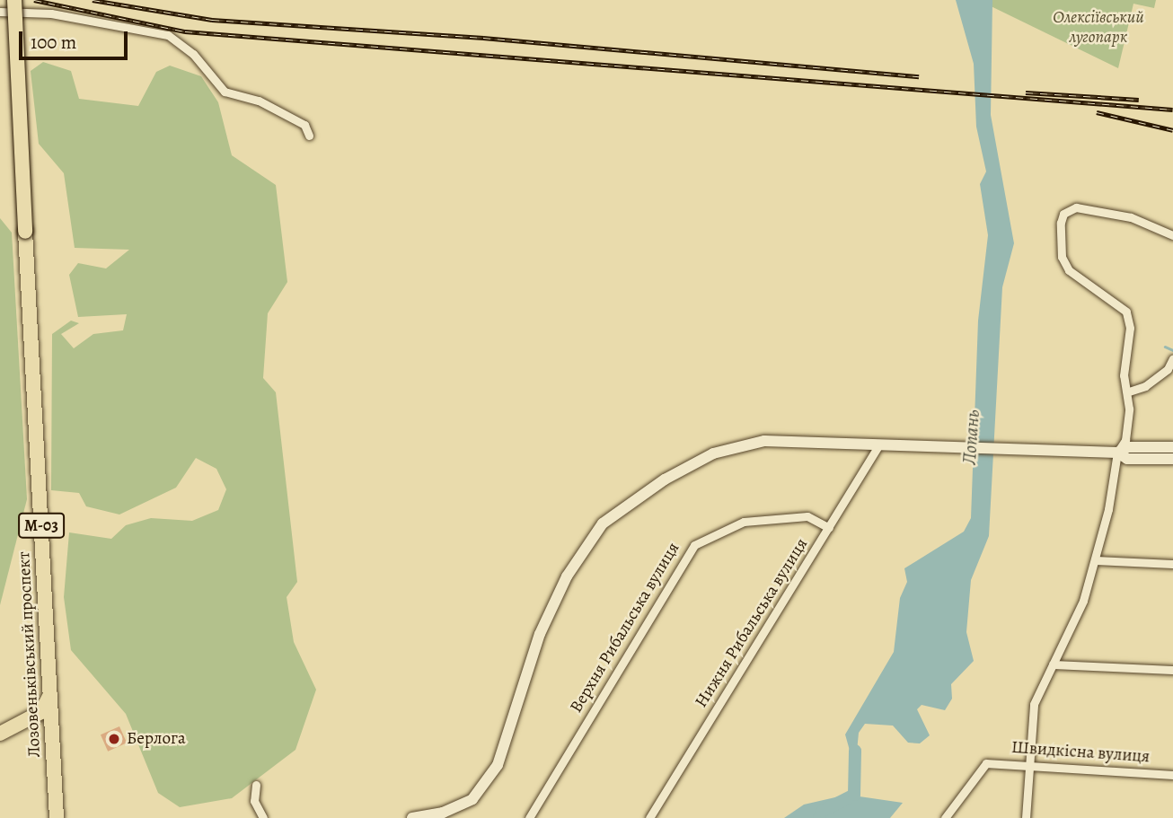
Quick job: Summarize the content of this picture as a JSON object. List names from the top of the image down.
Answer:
{
  "streets": {
    "highway": ["М-03", "Лозовеньківський проспект"],
    "street": ["Нижня Рибальська вулиця", "Верхня Рибальська вулиця", "Швидкісна вулиця"]
  },
  "crossings": [
    ["Нижня Рибальська вулиця", "Верхня Рибальська вулиця"]
  ],
  "water": ["Лопань"],
  "parks": ["Олексіївський лугопарк"],
  "places": ["Берлога"],
  "scale_bar": "100 m"
}
